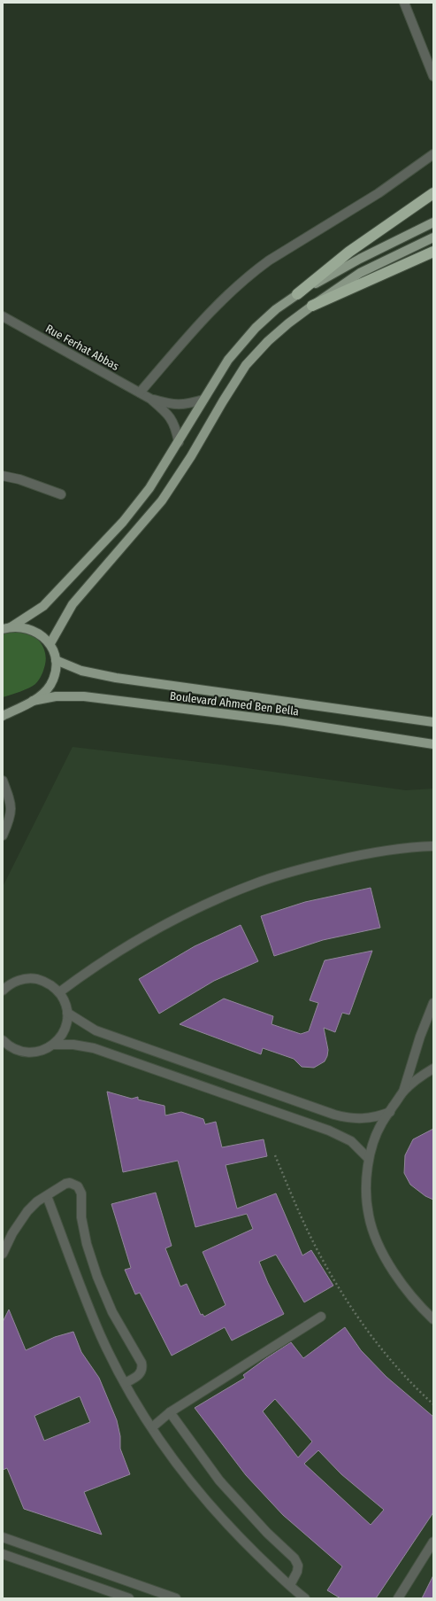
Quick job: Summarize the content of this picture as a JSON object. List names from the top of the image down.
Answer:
{
  "streets": {
    "main road": ["Boulevard Ahmed Ben Bella"],
    "street": ["Rue Ferhat Abbas"]
  }
}
